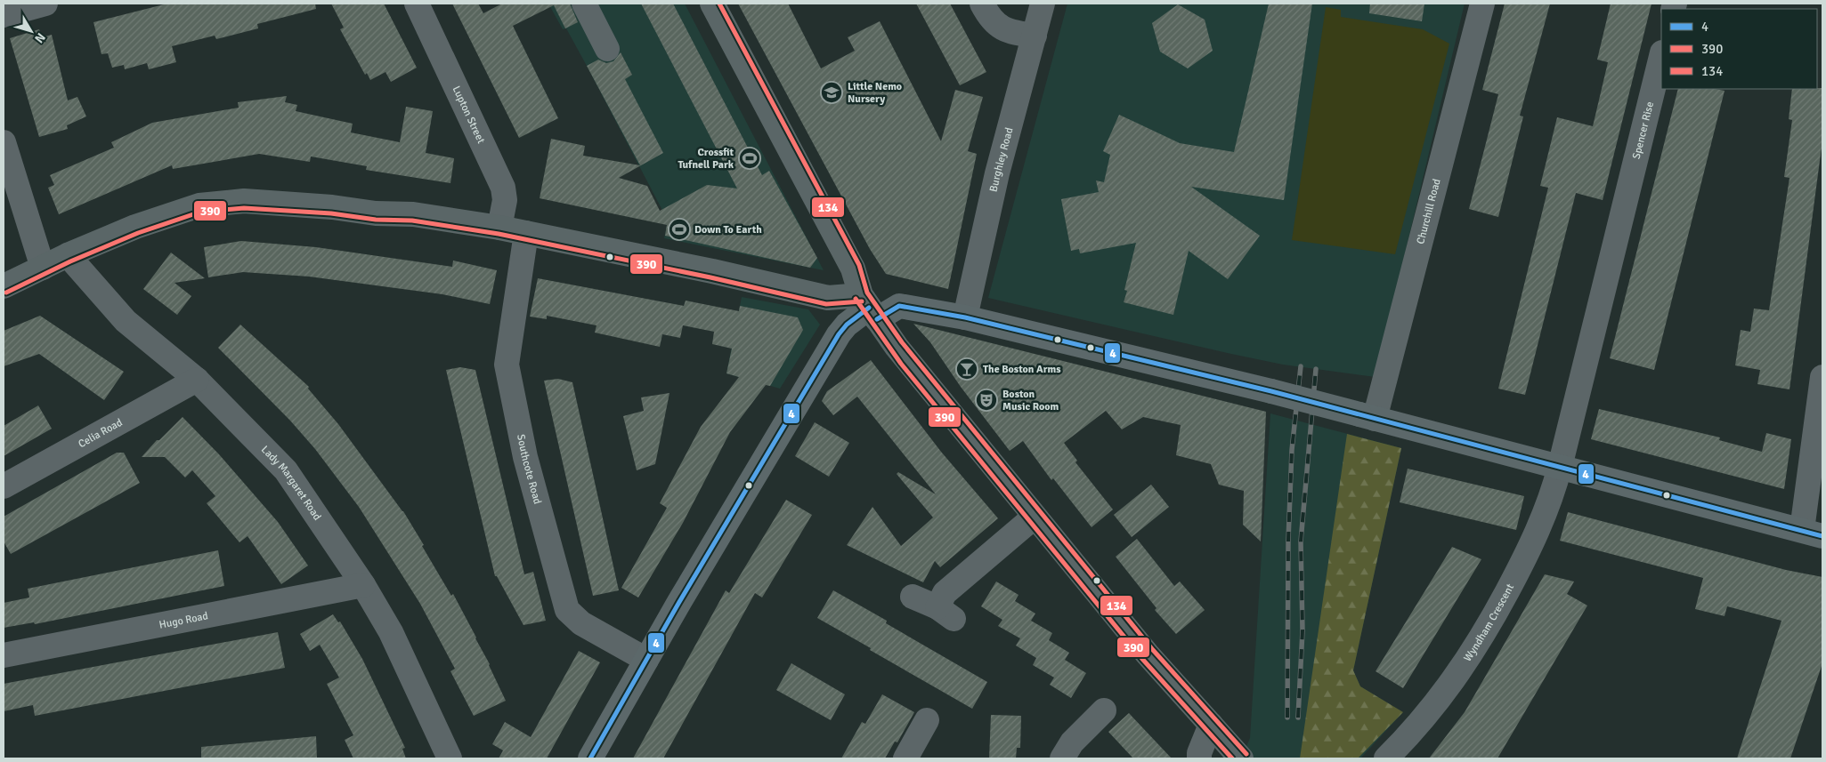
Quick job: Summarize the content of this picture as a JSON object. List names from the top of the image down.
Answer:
{
  "streets": {
    "street": [
      "Lupton Street",
      "Spencer Rise",
      "Burghley Road",
      "Churchill Road",
      "Celia Road",
      "Southcote Road",
      "Lady Margaret Road",
      "Hugo Road",
      "Wyndham Crescent"
    ]
  },
  "crossings": [
    ["Spencer Rise", "Wyndham Crescent"],
    ["Celia Road", "Lady Margaret Road"],
    ["Lady Margaret Road", "Hugo Road"]
  ],
  "places": {
    "school or university": ["Little Nemo Nursery"],
    "sports": ["Crossfit Tufnell Park", "Down To Earth"],
    "bar": ["The Boston Arms"],
    "theatre": ["Boston Music Room"]
  },
  "lines": ["transit line 134", "transit line 390", "transit line 4"],
  "legend": ["4", "390", "134"],
  "north": "bottom right"
}
